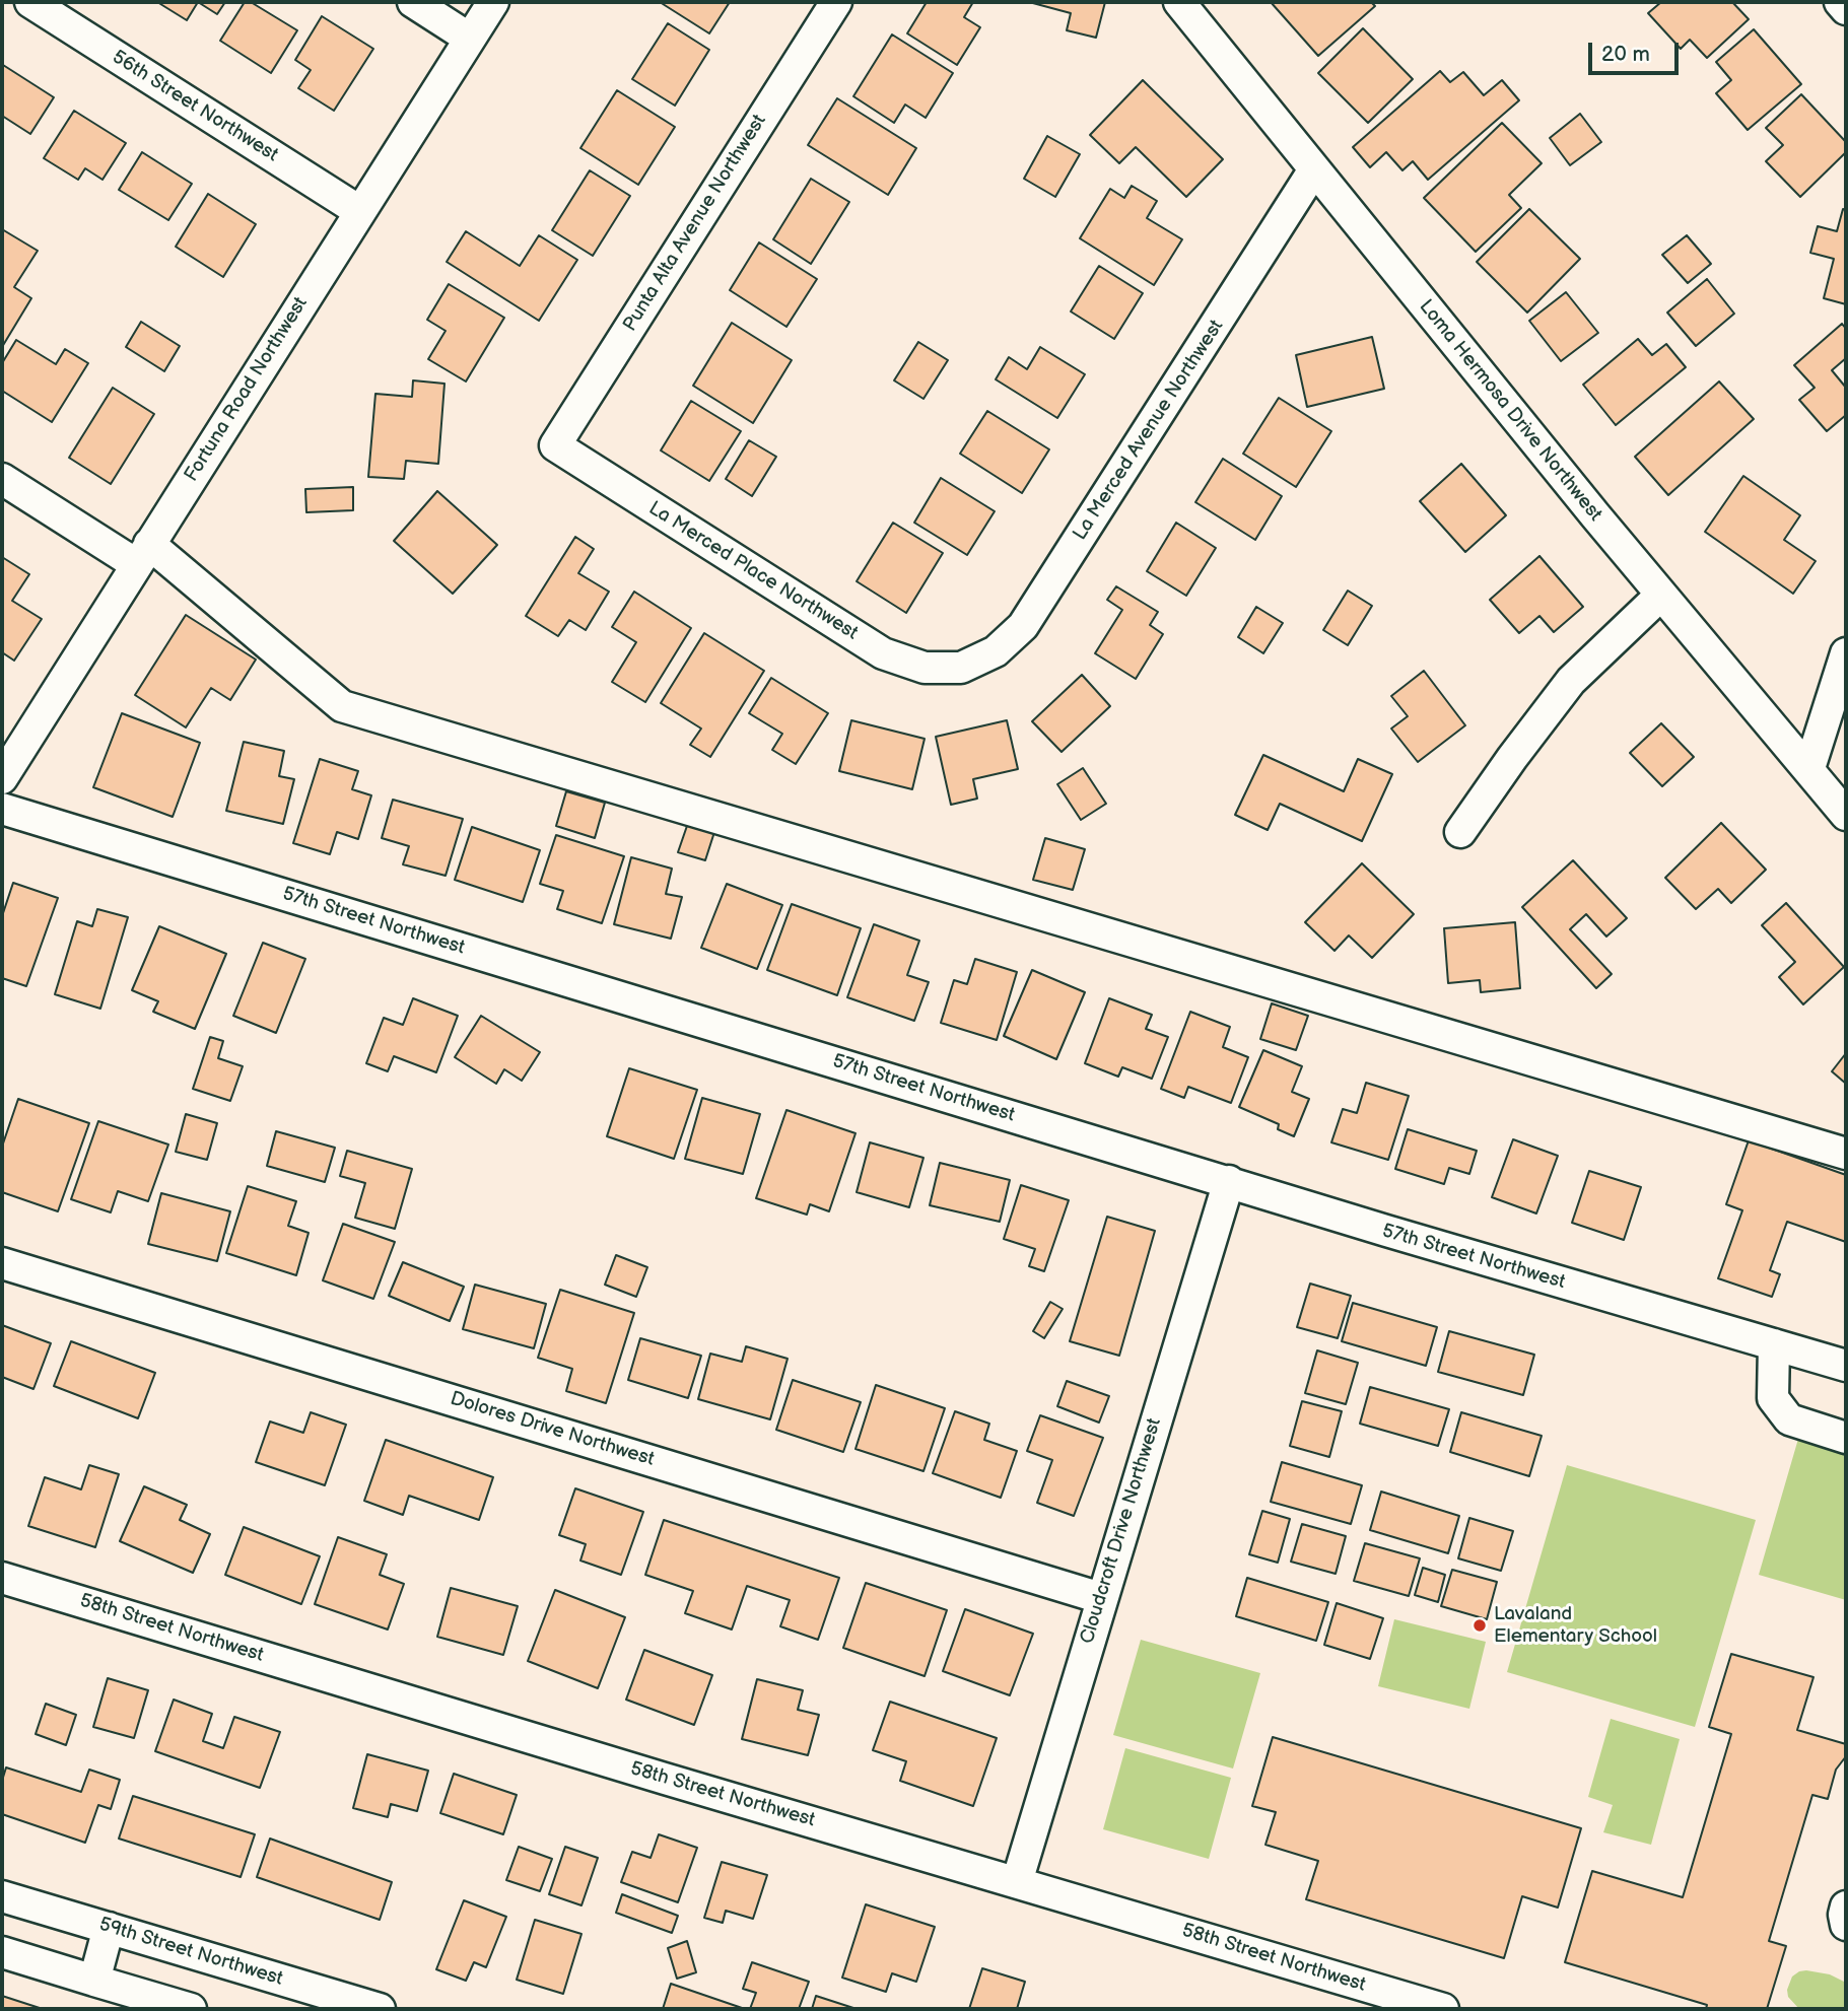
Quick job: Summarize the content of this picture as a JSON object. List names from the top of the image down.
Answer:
{
  "streets": {
    "street": [
      "56th Street Northwest",
      "Punta Alta Avenue Northwest",
      "Fortuna Road Northwest",
      "Loma Hermosa Drive Northwest",
      "La Merced Avenue Northwest",
      "La Merced Place Northwest",
      "57th Street Northwest",
      "Dolores Drive Northwest",
      "Cloudcroft Drive Northwest",
      "58th Street Northwest",
      "59th Street Northwest"
    ]
  },
  "crossings": [
    ["56th Street Northwest", "Fortuna Road Northwest"],
    ["Punta Alta Avenue Northwest", "La Merced Place Northwest"],
    ["Loma Hermosa Drive Northwest", "La Merced Avenue Northwest"],
    ["La Merced Avenue Northwest", "La Merced Place Northwest"],
    ["57th Street Northwest", "Cloudcroft Drive Northwest"],
    ["Dolores Drive Northwest", "Cloudcroft Drive Northwest"],
    ["Cloudcroft Drive Northwest", "58th Street Northwest"]
  ],
  "places": ["Lavaland Elementary School"],
  "scale_bar": "20 m"
}
